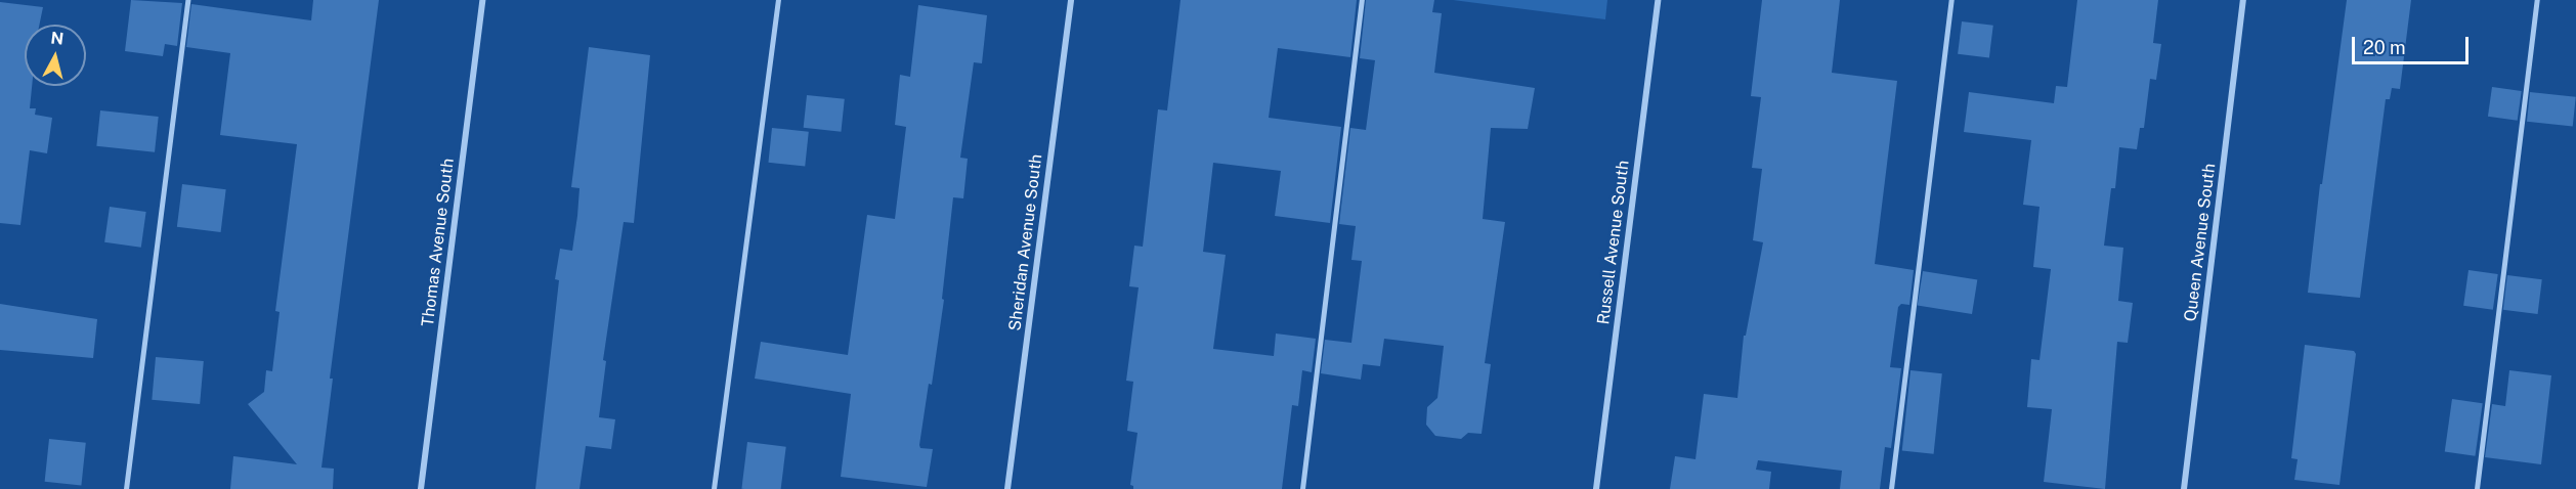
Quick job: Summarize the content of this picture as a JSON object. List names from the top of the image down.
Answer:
{
  "streets": {
    "street": [
      "Thomas Avenue South",
      "Sheridan Avenue South",
      "Russell Avenue South",
      "Queen Avenue South"
    ]
  },
  "scale_bar": "20 m",
  "north": "top"
}
